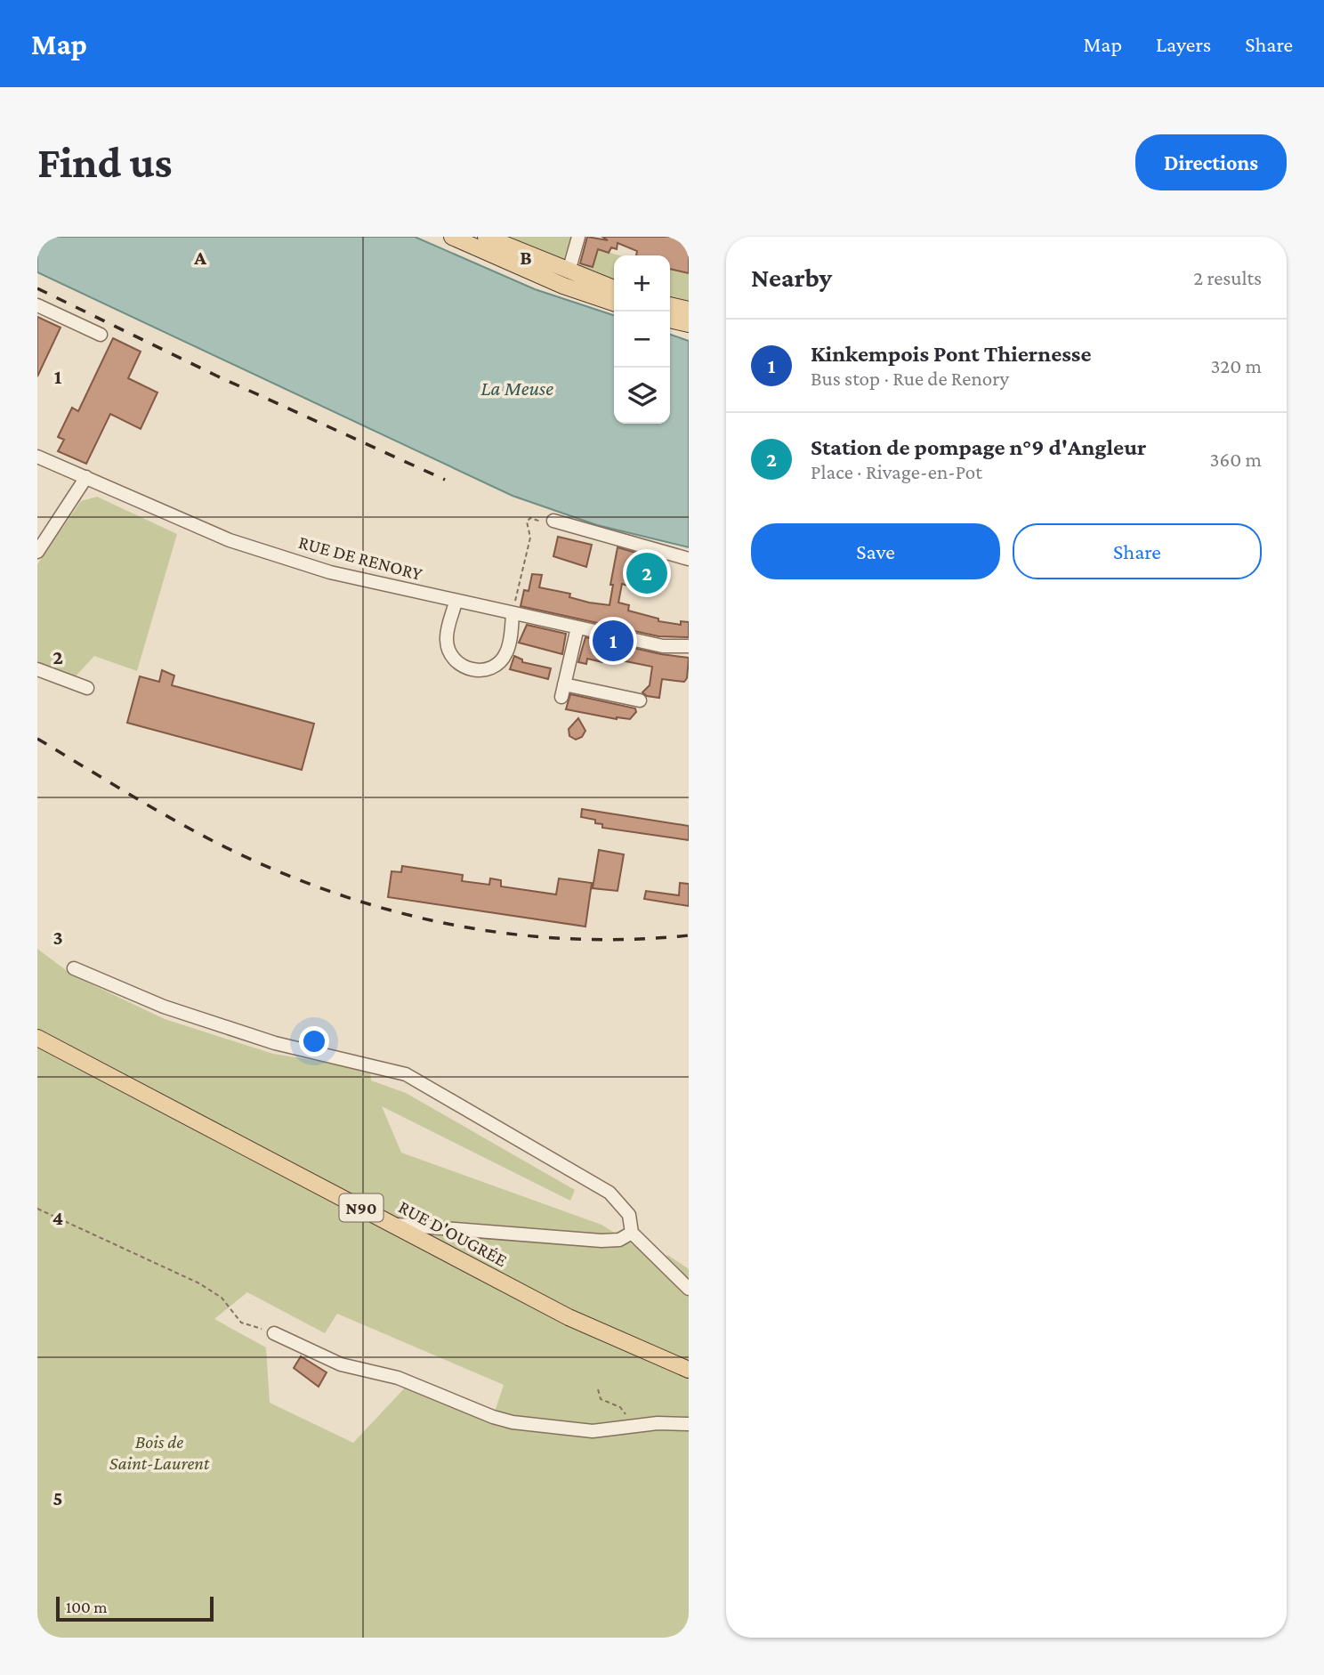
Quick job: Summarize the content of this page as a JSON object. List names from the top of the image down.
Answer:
{
  "streets": {
    "main road": ["N90", "RUE D'OUGRÉE"],
    "street": ["RUE DE RENORY"]
  },
  "water": ["La Meuse"],
  "parks": ["Bois de Saint-Laurent"],
  "scale_bar": "100 m",
  "page": {
    "header": "Map",
    "nav": ["Map", "Layers", "Share"],
    "buttons": [
      "Directions",
      ["Save", "Share"]
    ],
    "title": "Find us",
    "heading": ["Nearby", "2 results"],
    "map_buttons": ["+", "−"],
    "list": [
      {
        "mark": "1",
        "name": "Kinkempois Pont Thiernesse",
        "note": "Bus stop · Rue de Renory",
        "value": "320 m"
      },
      {
        "mark": "2",
        "name": "Station de pompage n°9 d'Angleur",
        "note": "Place · Rivage-en-Pot",
        "value": "360 m"
      }
    ],
    "pins": ["2", "1"],
    "scale": "100 m"
  },
  "grid": {
    "columns": ["A", "B"],
    "rows": [
      "1",
      "2",
      "3",
      "4",
      "5"
    ]
  }
}
